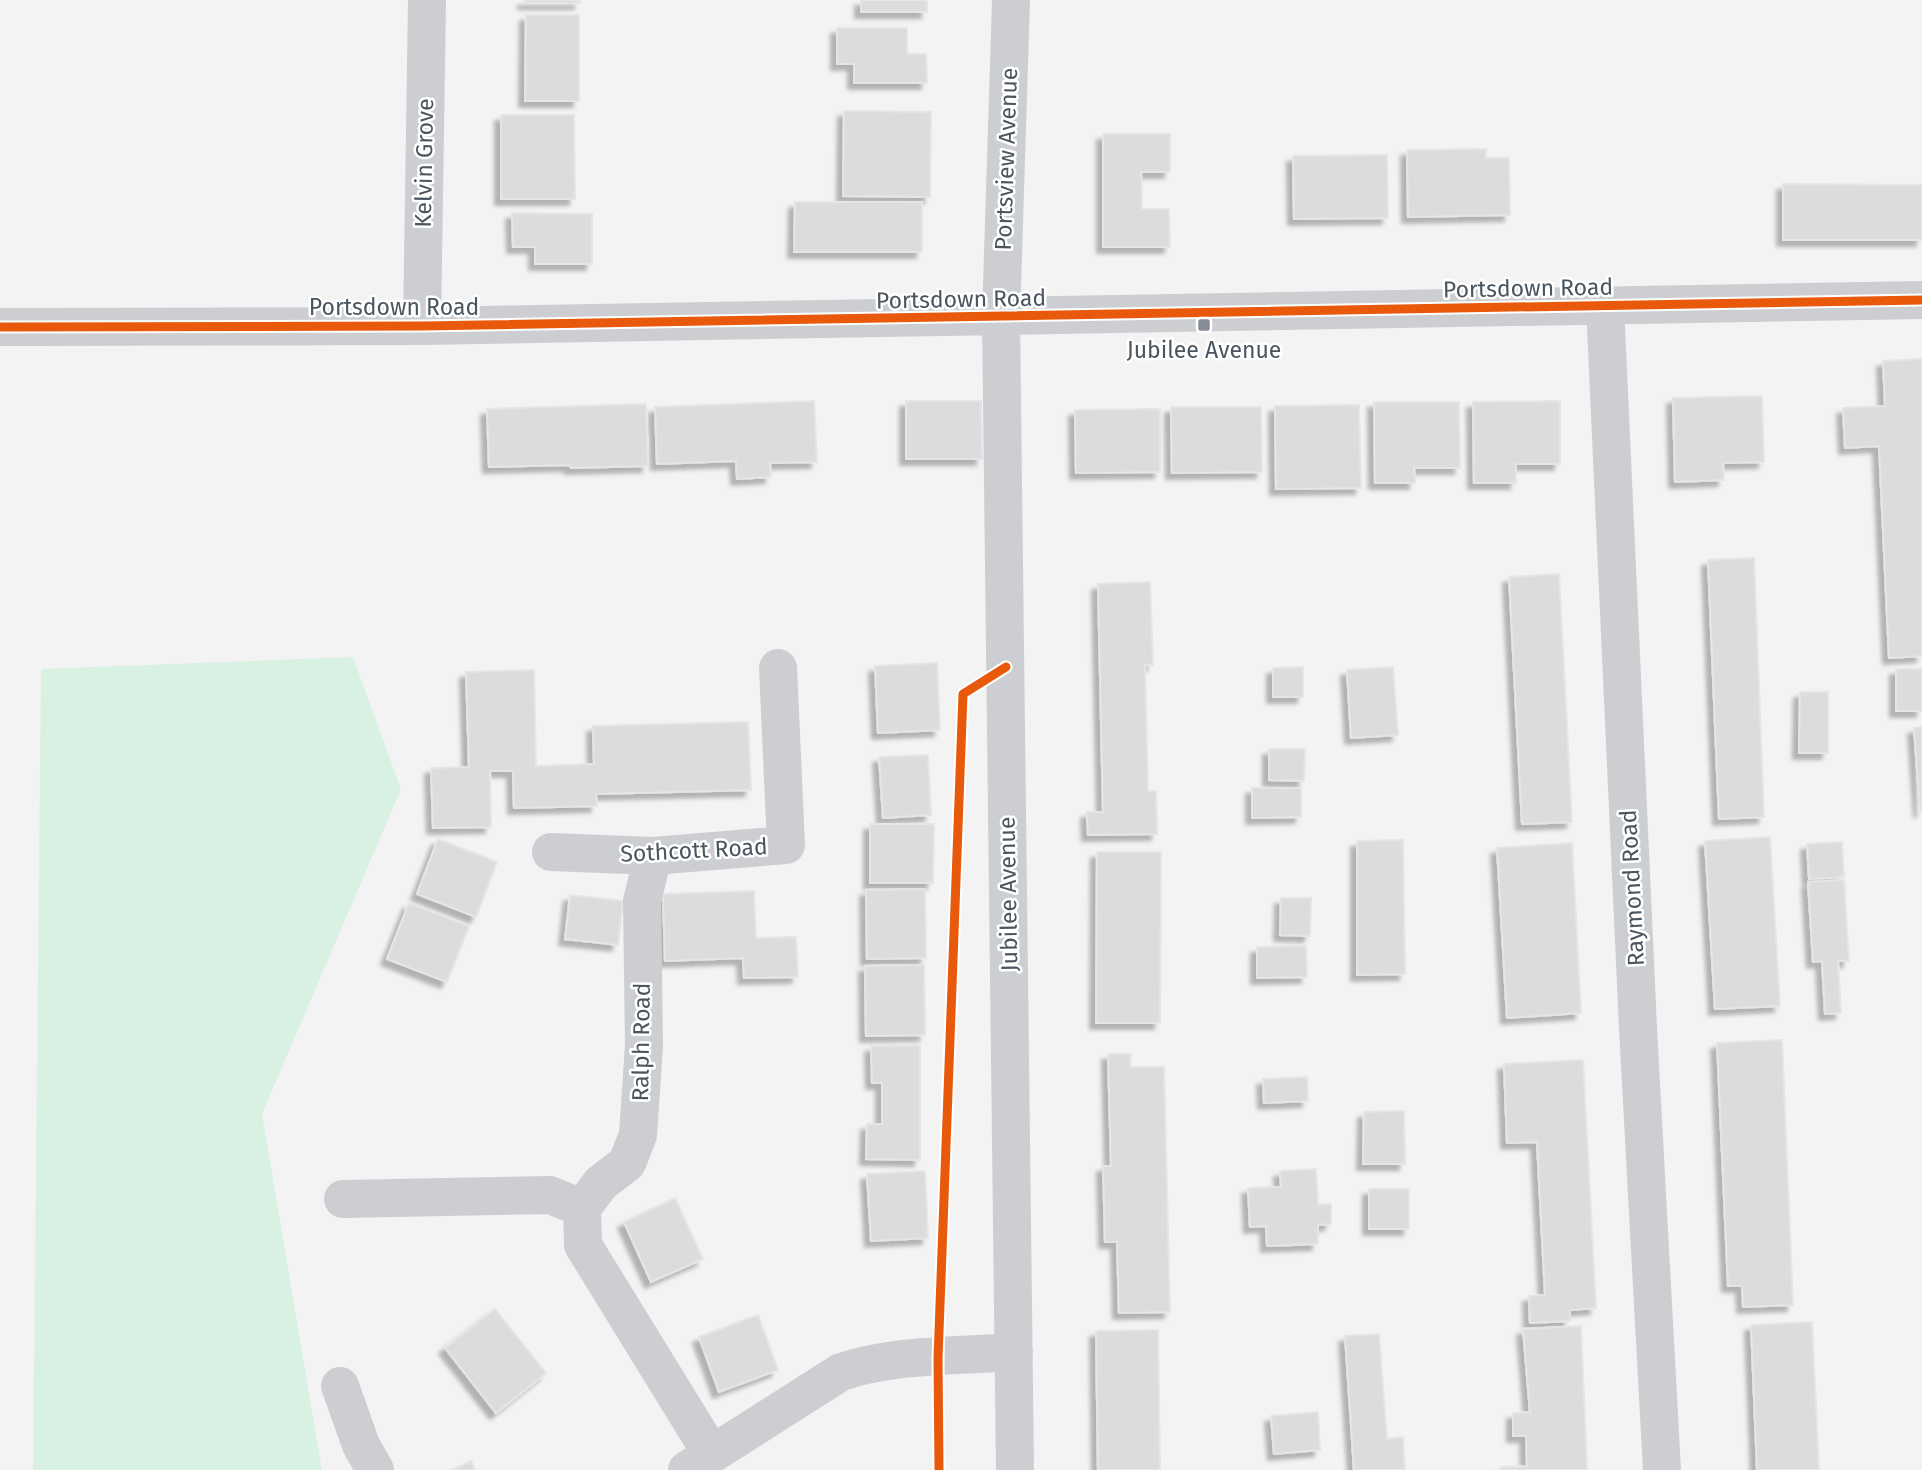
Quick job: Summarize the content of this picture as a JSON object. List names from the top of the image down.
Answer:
{
  "streets": {
    "street": [
      "Portsview Avenue",
      "Kelvin Grove",
      "Portsdown Road",
      "Sothcott Road",
      "Raymond Road",
      "Jubilee Avenue",
      "Ralph Road"
    ]
  },
  "crossings": [
    ["Portsview Avenue", "Portsdown Road"],
    ["Portsview Avenue", "Jubilee Avenue"],
    ["Kelvin Grove", "Portsdown Road"],
    ["Portsdown Road", "Raymond Road"],
    ["Portsdown Road", "Jubilee Avenue"],
    ["Sothcott Road", "Ralph Road"]
  ],
  "places": {
    "transit": ["Jubilee Avenue"]
  }
}
